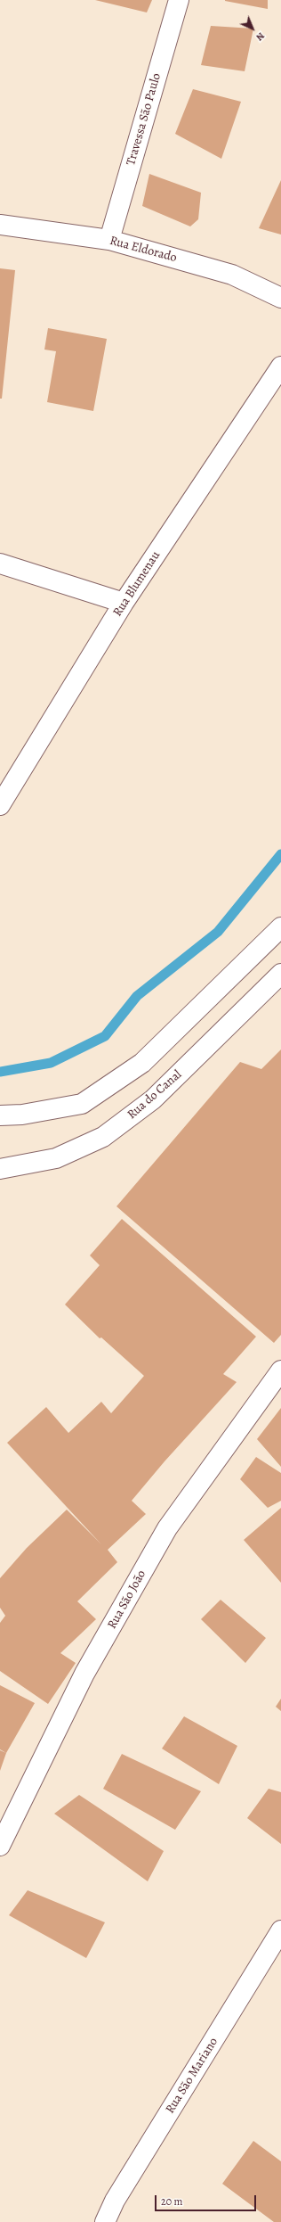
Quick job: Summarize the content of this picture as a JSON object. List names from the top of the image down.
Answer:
{
  "streets": {
    "street": [
      "Travessa São Paulo",
      "Rua Eldorado",
      "Rua Blumenau",
      "Rua do Canal",
      "Rua São João",
      "Rua São Mariano"
    ]
  },
  "crossings": [
    ["Travessa São Paulo", "Rua Eldorado"]
  ],
  "scale_bar": "20 m",
  "north": "bottom right"
}
